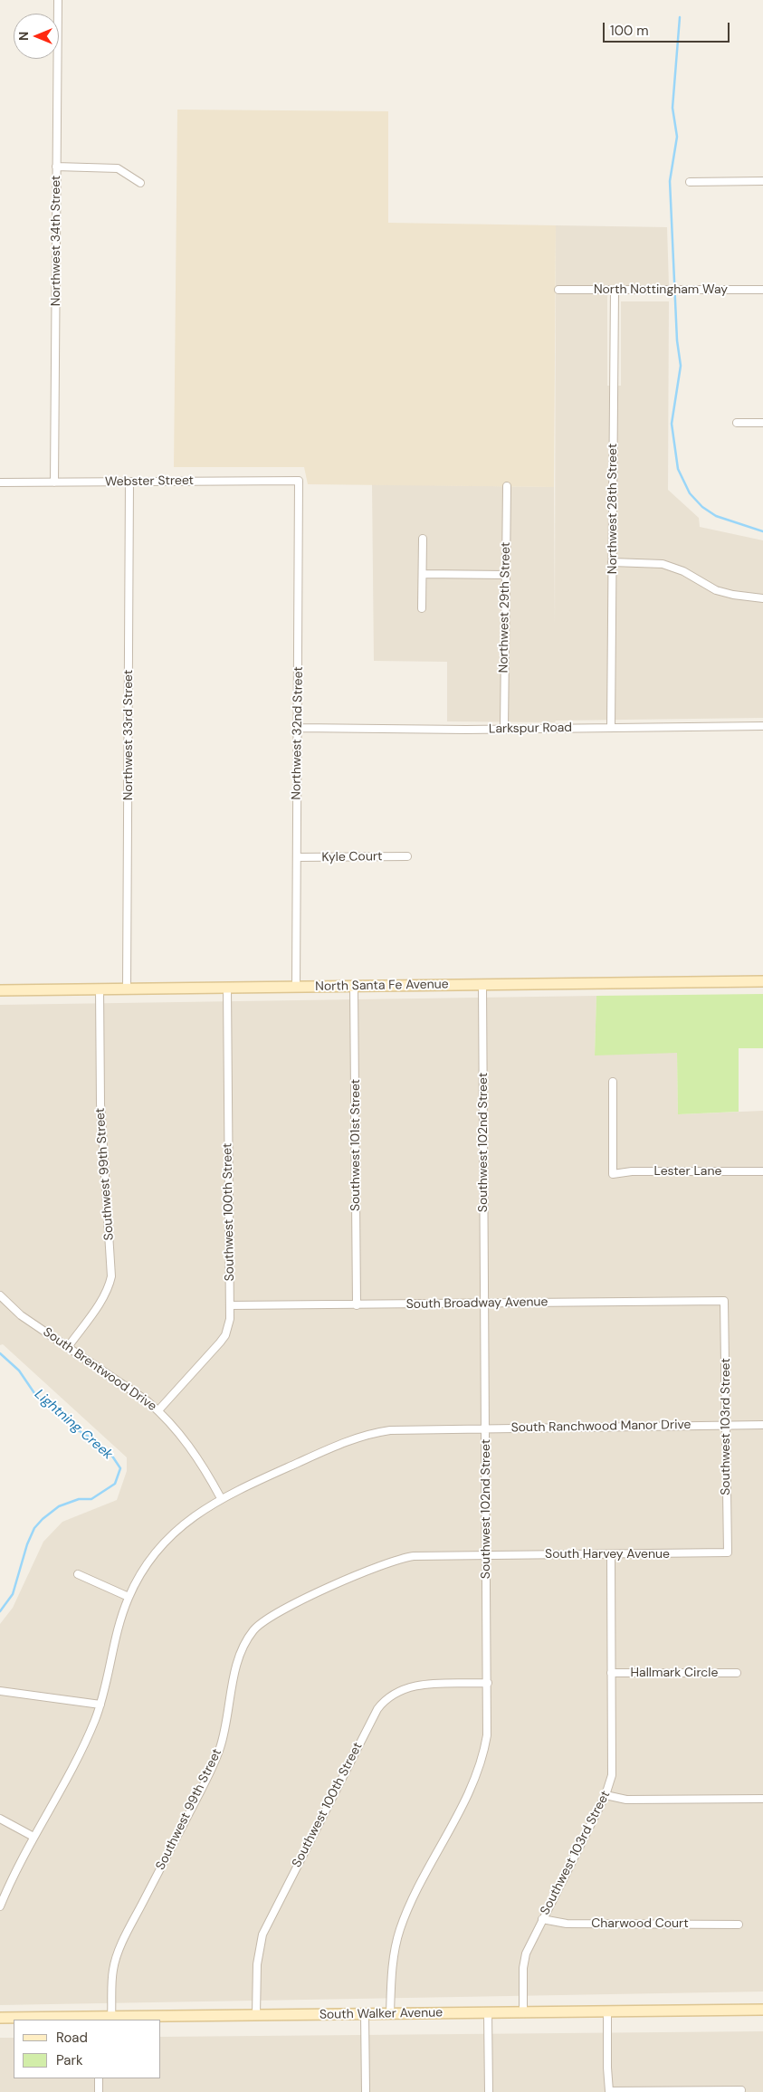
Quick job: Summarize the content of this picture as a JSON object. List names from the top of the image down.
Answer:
{
  "streets": {
    "main road": ["North Santa Fe Avenue", "South Walker Avenue"],
    "street": [
      "Northwest 34th Street",
      "North Nottingham Way",
      "Webster Street",
      "Northwest 28th Street",
      "Northwest 29th Street",
      "Larkspur Road",
      "Northwest 32nd Street",
      "Northwest 33rd Street",
      "Kyle Court",
      "Southwest 102nd Street",
      "Southwest 101st Street",
      "Lester Lane",
      "Southwest 99th Street",
      "Southwest 100th Street",
      "South Broadway Avenue",
      "South Brentwood Drive",
      "South Ranchwood Manor Drive",
      "Southwest 103rd Street",
      "South Harvey Avenue",
      "Hallmark Circle",
      "Charwood Court"
    ]
  },
  "crossings": [
    ["Northwest 34th Street", "Webster Street"],
    ["North Nottingham Way", "Northwest 28th Street"],
    ["Webster Street", "Northwest 32nd Street"],
    ["Webster Street", "Northwest 33rd Street"],
    ["Northwest 28th Street", "Larkspur Road"],
    ["Northwest 29th Street", "Larkspur Road"],
    ["Larkspur Road", "Northwest 32nd Street"],
    ["Northwest 32nd Street", "Kyle Court"],
    ["Northwest 32nd Street", "North Santa Fe Avenue"],
    ["Northwest 33rd Street", "North Santa Fe Avenue"],
    ["North Santa Fe Avenue", "Southwest 102nd Street"],
    ["North Santa Fe Avenue", "Southwest 101st Street"],
    ["North Santa Fe Avenue", "Southwest 99th Street"],
    ["North Santa Fe Avenue", "Southwest 100th Street"],
    ["Southwest 102nd Street", "Southwest 99th Street"],
    ["Southwest 102nd Street", "Southwest 100th Street"],
    ["Southwest 102nd Street", "South Broadway Avenue"],
    ["Southwest 102nd Street", "South Ranchwood Manor Drive"],
    ["Southwest 102nd Street", "South Harvey Avenue"],
    ["Southwest 102nd Street", "South Walker Avenue"],
    ["Southwest 101st Street", "South Broadway Avenue"],
    ["Southwest 99th Street", "South Brentwood Drive"],
    ["Southwest 99th Street", "South Harvey Avenue"],
    ["Southwest 99th Street", "South Walker Avenue"],
    ["Southwest 100th Street", "South Broadway Avenue"],
    ["Southwest 100th Street", "South Brentwood Drive"],
    ["Southwest 100th Street", "South Walker Avenue"],
    ["South Broadway Avenue", "Southwest 103rd Street"],
    ["South Brentwood Drive", "South Ranchwood Manor Drive"],
    ["South Ranchwood Manor Drive", "Southwest 103rd Street"],
    ["Southwest 103rd Street", "South Harvey Avenue"],
    ["Southwest 103rd Street", "Hallmark Circle"],
    ["Southwest 103rd Street", "Charwood Court"],
    ["Southwest 103rd Street", "South Walker Avenue"]
  ],
  "water": ["Lightning Creek"],
  "legend": ["Road", "Park"],
  "scale_bar": "100 m",
  "north": "left"
}
